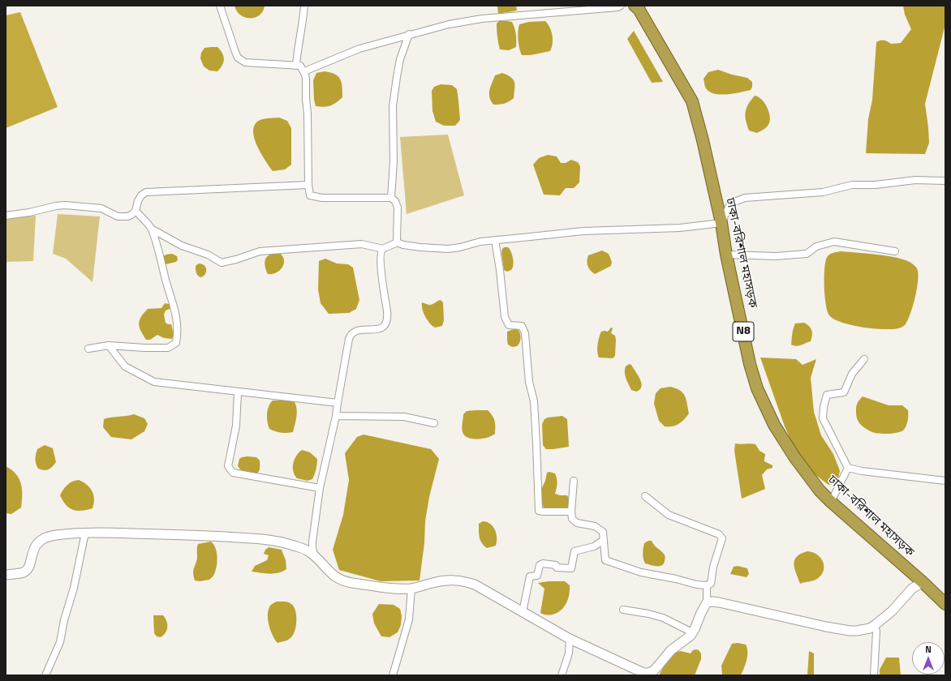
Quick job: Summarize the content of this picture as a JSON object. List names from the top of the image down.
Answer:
{
  "streets": {
    "highway": ["ঢাকা-বরিশাল মহাসড়ক", "N8"]
  },
  "north": "top"
}
